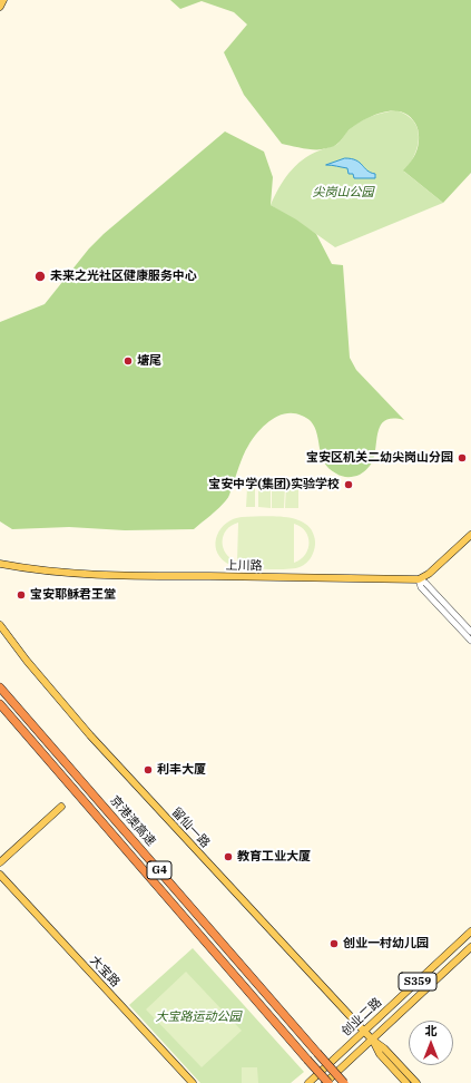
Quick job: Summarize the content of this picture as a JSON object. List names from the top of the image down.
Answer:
{
  "streets": {
    "highway": ["京港澳高速", "G4"],
    "main road": [
      "上川路",
      "留仙一路",
      "大宝路",
      "S359",
      "创业二路"
    ]
  },
  "crossings": [
    ["京港澳高速", "创业二路"],
    ["留仙一路", "创业二路"]
  ],
  "parks": ["尖岗山公园", "大宝路运动公园"],
  "places": [
    "未来之光社区健康服务中心",
    "塘尾",
    "宝安区机关二幼尖岗山分园",
    "宝安中学(集团)实验学校",
    "宝安耶稣君王堂",
    "利丰大厦",
    "教育工业大厦",
    "创业一村幼儿园"
  ],
  "north": "top"
}
